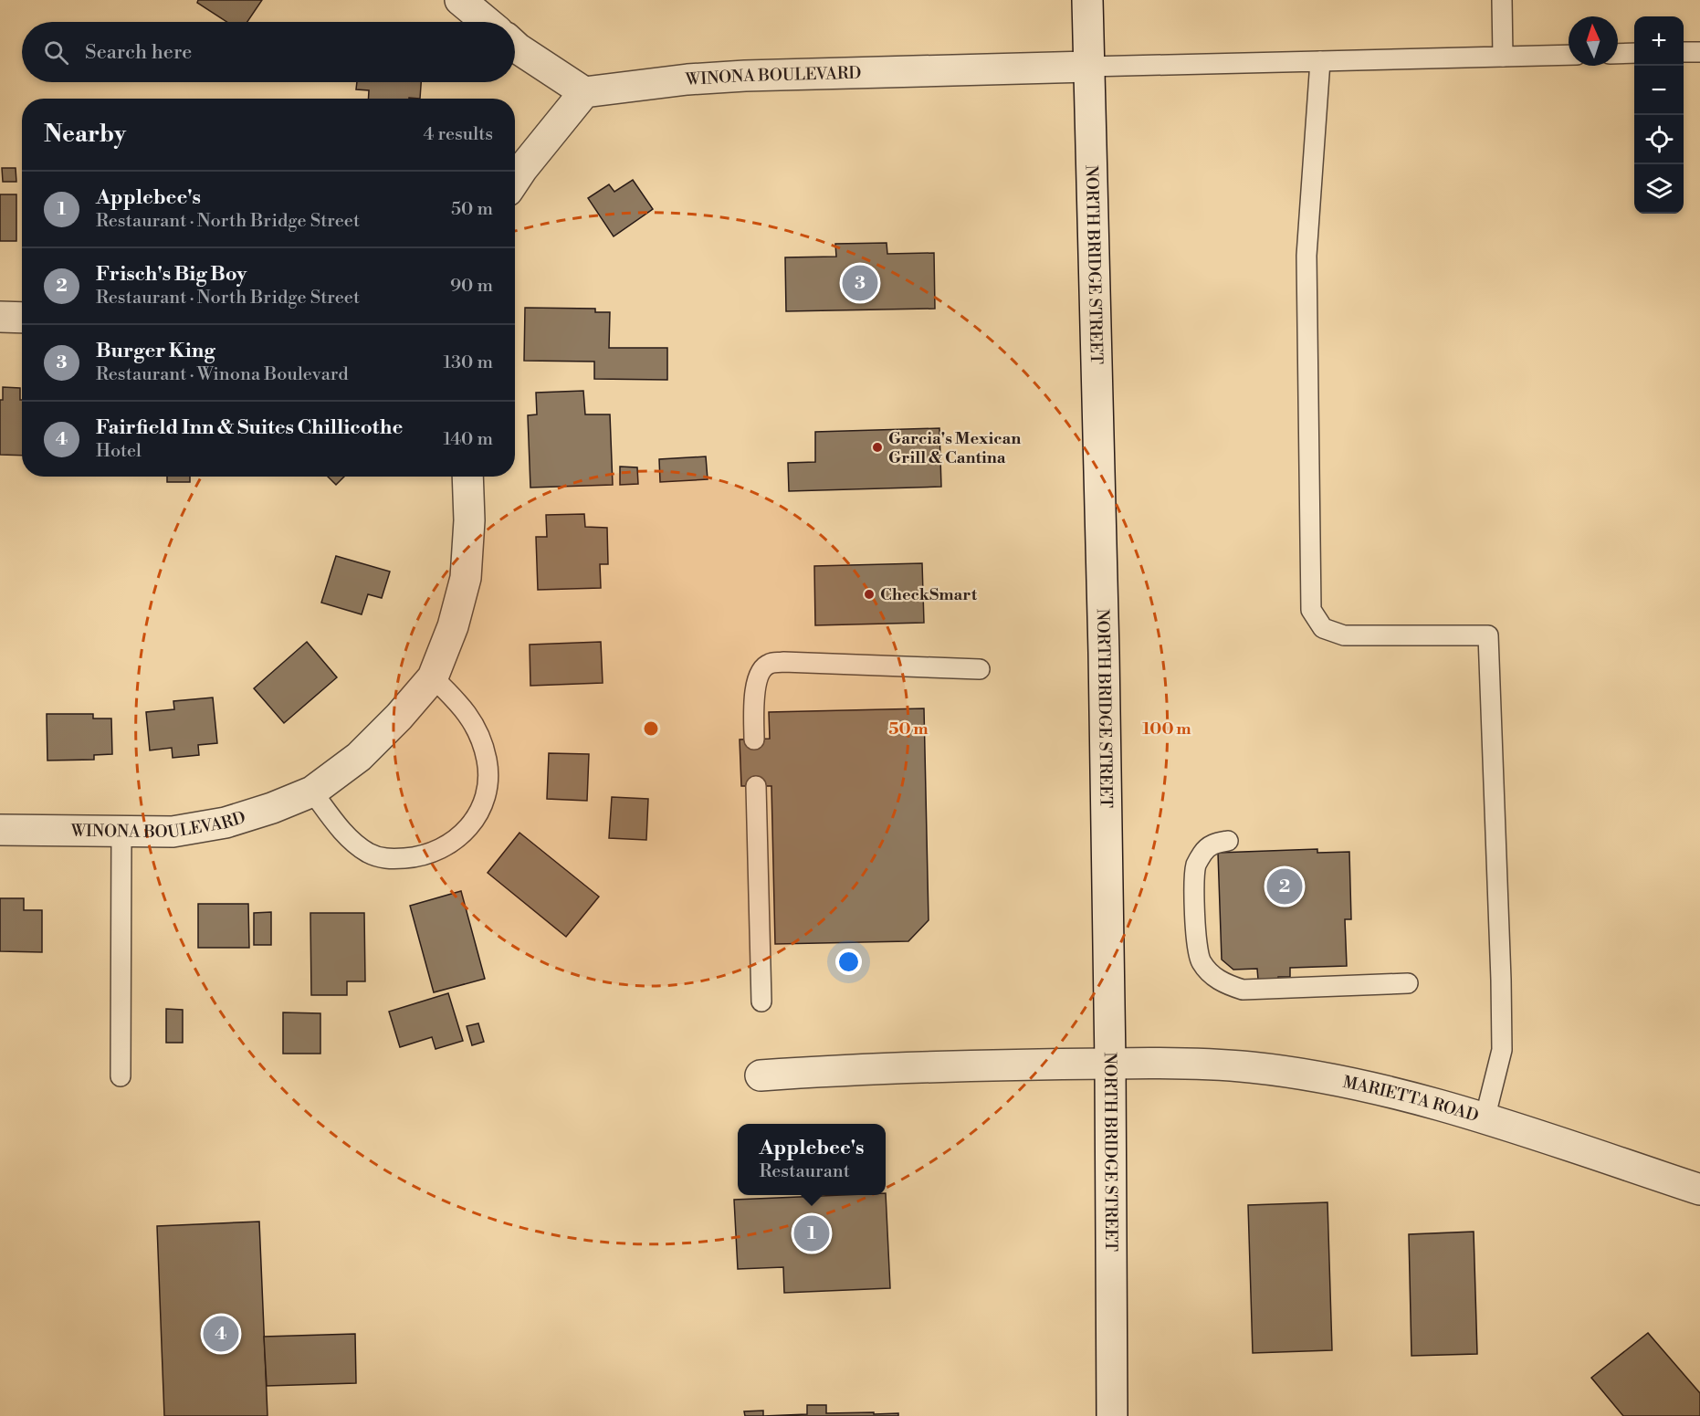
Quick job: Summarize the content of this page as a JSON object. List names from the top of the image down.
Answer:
{
  "streets": {
    "street": ["WINONA BOULEVARD", "NORTH BRIDGE STREET", "MARIETTA ROAD"]
  },
  "crossings": [
    ["WINONA BOULEVARD", "NORTH BRIDGE STREET"],
    ["NORTH BRIDGE STREET", "MARIETTA ROAD"]
  ],
  "places": ["Garcia's Mexican Grill & Cantina", "CheckSmart"],
  "north": "top",
  "page": {
    "map_buttons": ["+", "−"],
    "search": "Search here",
    "heading": ["Nearby", "4 results"],
    "list": [
      {
        "mark": "1",
        "name": "Applebee's",
        "note": "Restaurant · North Bridge Street",
        "value": "50 m"
      },
      {
        "mark": "2",
        "name": "Frisch's Big Boy",
        "note": "Restaurant · North Bridge Street",
        "value": "90 m"
      },
      {
        "mark": "3",
        "name": "Burger King",
        "note": "Restaurant · Winona Boulevard",
        "value": "130 m"
      },
      {
        "mark": "4",
        "name": "Fairfield Inn & Suites Chillicothe",
        "note": "Hotel",
        "value": "140 m"
      }
    ],
    "pins": [
      "3",
      "2",
      "1",
      "4"
    ],
    "popup": ["Applebee's", "Restaurant"]
  },
  "rings": ["50 m", "100 m"]
}
